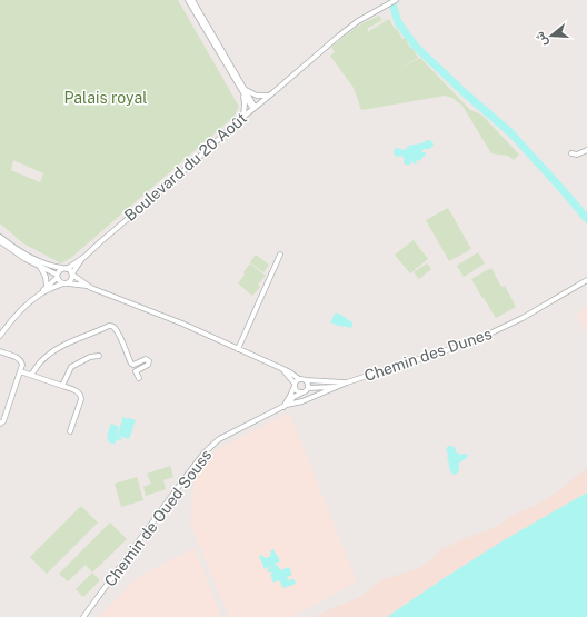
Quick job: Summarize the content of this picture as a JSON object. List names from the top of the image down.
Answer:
{
  "streets": {
    "street": ["Boulevard du 20 Août", "Chemin des Dunes", "Chemin de Oued Souss"]
  },
  "crossings": [
    ["Chemin des Dunes", "Chemin de Oued Souss"]
  ],
  "parks": ["Palais royal"],
  "north": "left"
}
